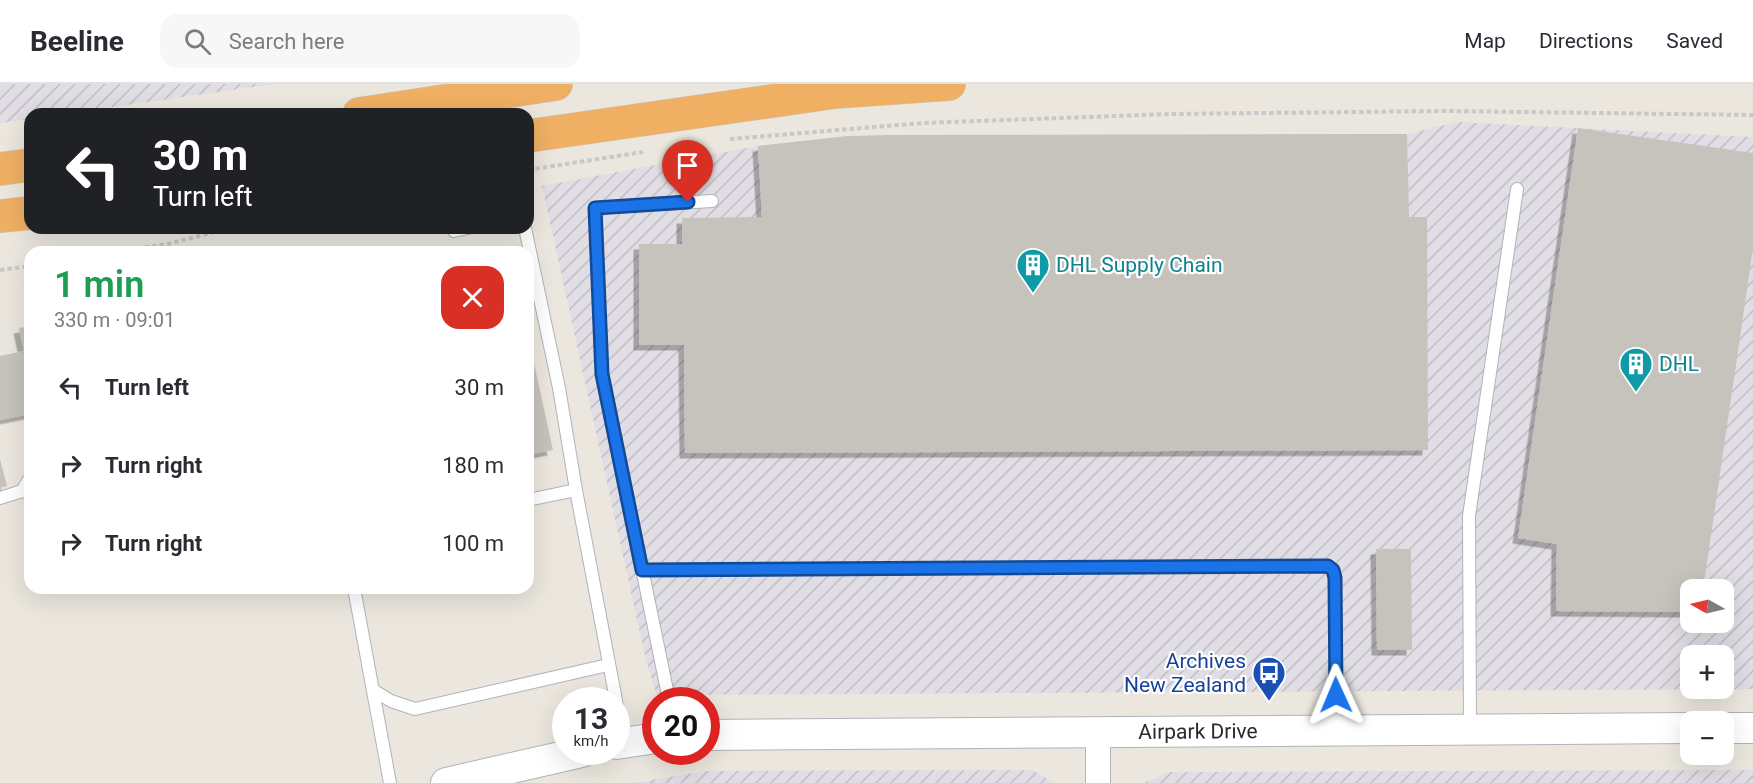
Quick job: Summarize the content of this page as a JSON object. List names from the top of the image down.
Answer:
{
  "streets": {
    "street": ["Airpark Drive"]
  },
  "places": {
    "building": ["DHL Supply Chain", "DHL"],
    "bus stop": ["Archives New Zealand"]
  },
  "north": "left",
  "page": {
    "header": "Beeline",
    "search": "Search here",
    "nav": ["Map", "Directions", "Saved"],
    "turn": ["30 m", "Turn left"],
    "heading": ["1 min", "330 m · 09:01"],
    "list": [
      {
        "name": "Turn left",
        "value": "30 m"
      },
      {
        "name": "Turn right",
        "value": "180 m"
      },
      {
        "name": "Turn right",
        "value": "100 m"
      }
    ],
    "map_buttons": ["+", "−"],
    "speed": "13 km/h",
    "limit": "20"
  }
}
